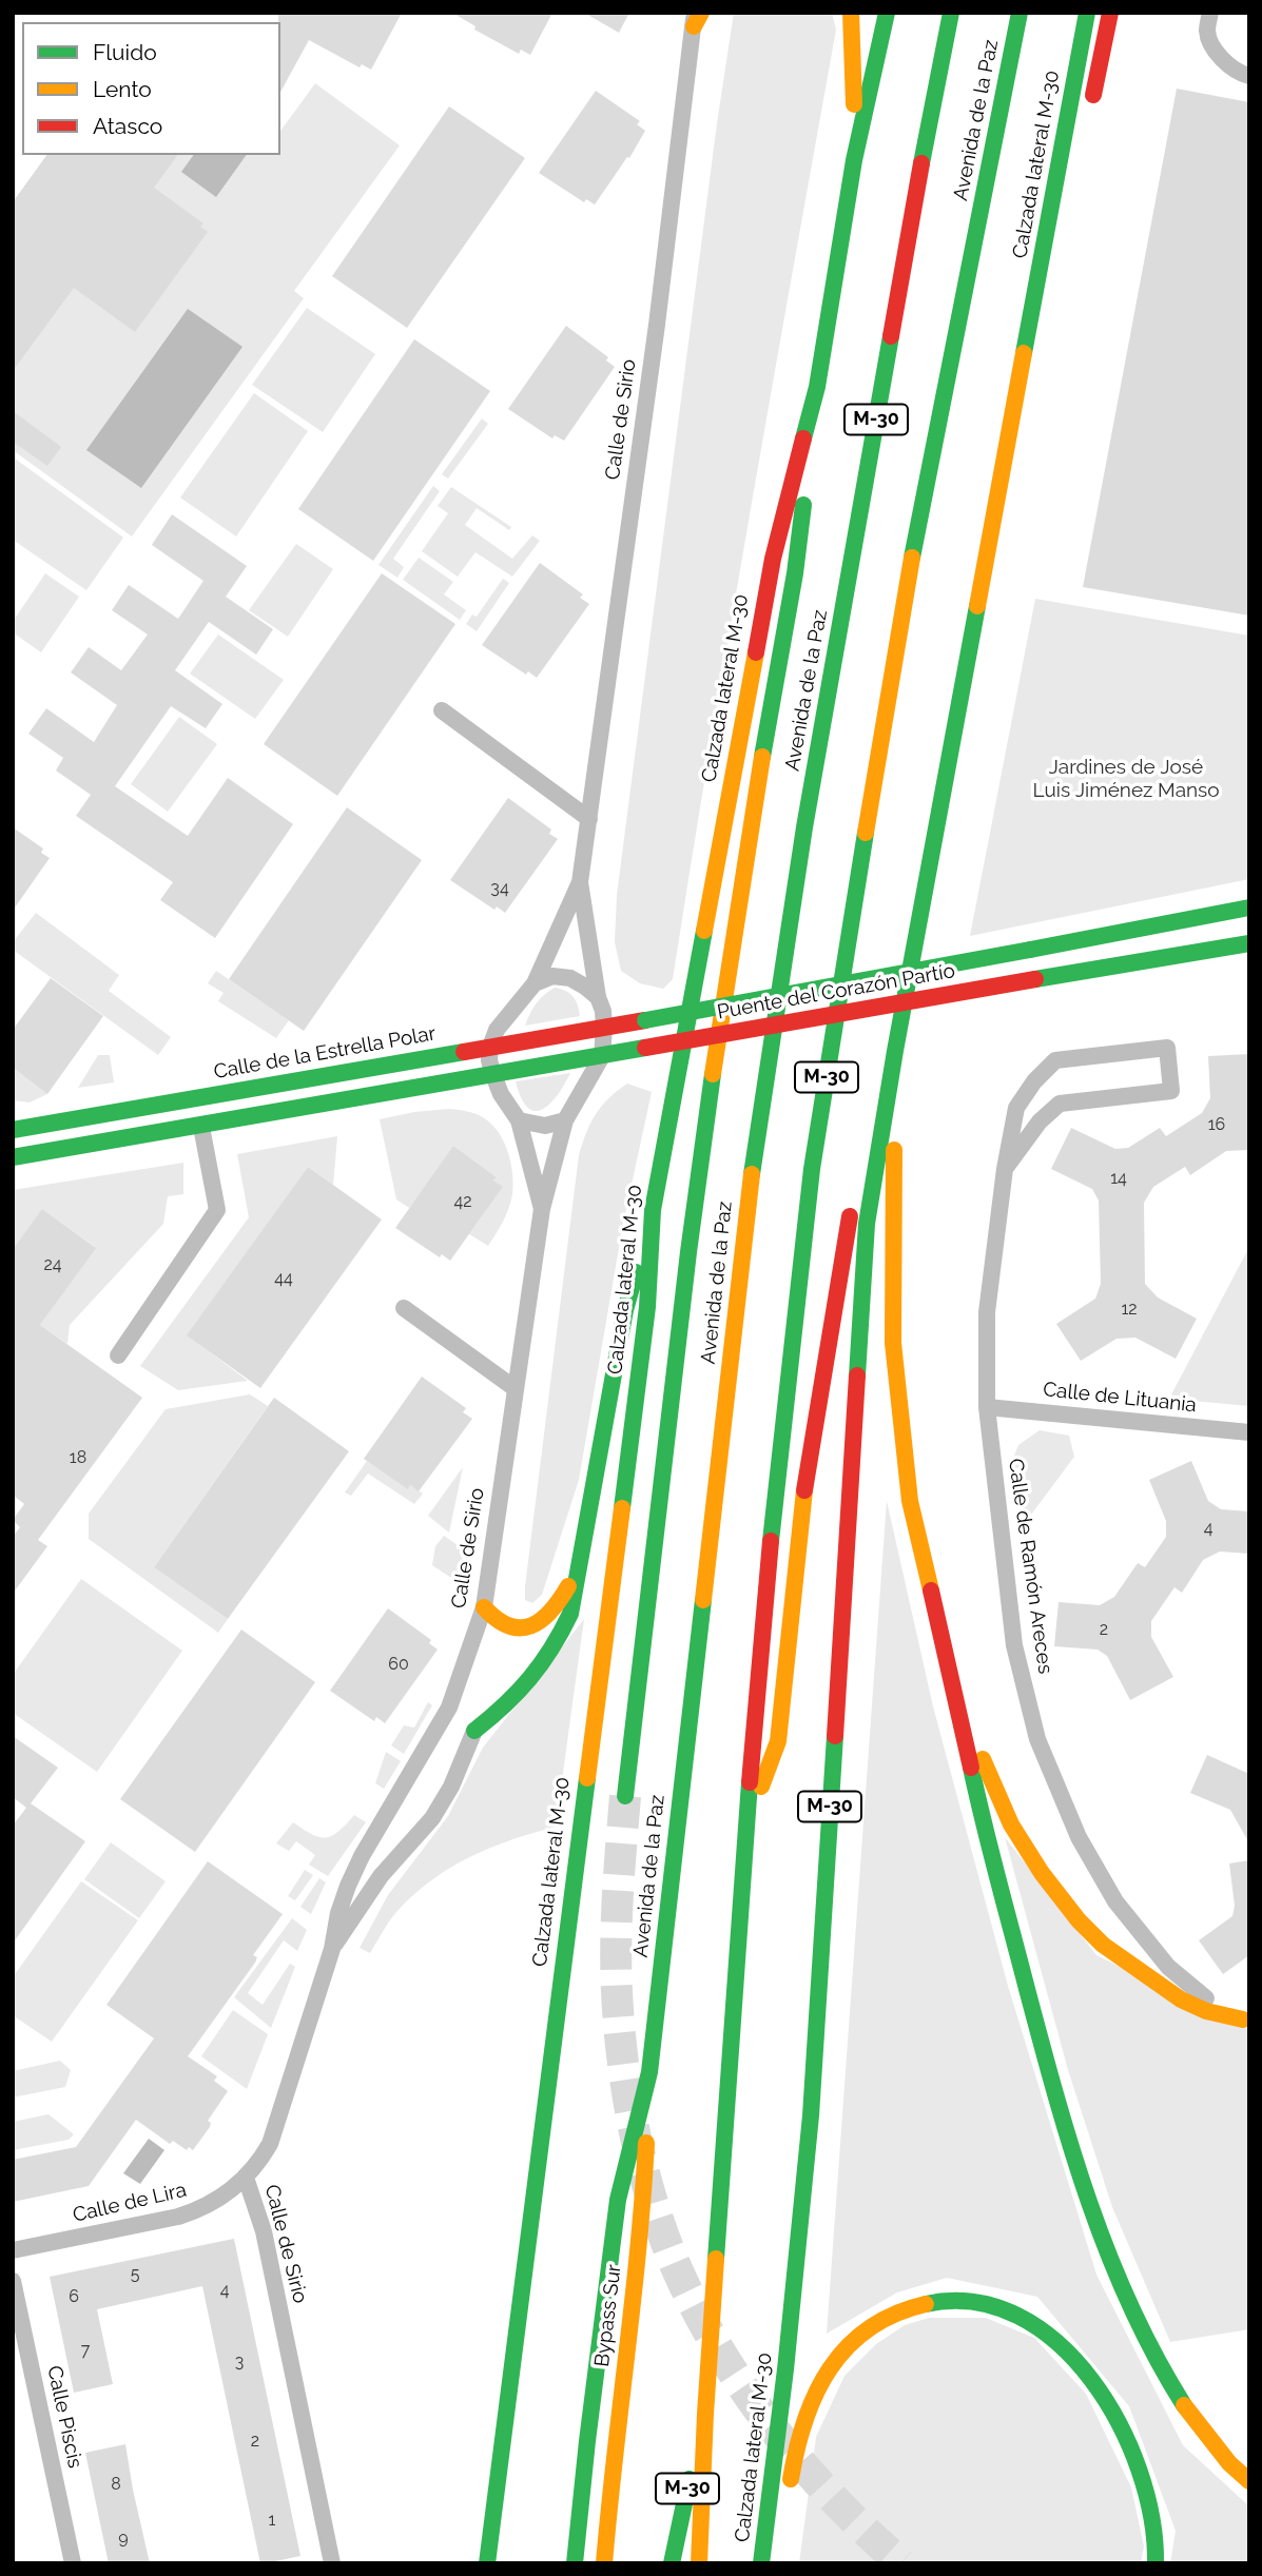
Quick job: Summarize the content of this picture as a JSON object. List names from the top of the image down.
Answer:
{
  "streets": {
    "main road": [
      "Avenida de la Paz",
      "Calzada lateral M-30",
      "M-30",
      "Puente del Corazón Partío",
      "Calle de la Estrella Polar",
      "Bypass Sur"
    ],
    "street": [
      "Calle de Sirio",
      "Calle de Lituania",
      "Calle de Ramón Areces",
      "Calle de Lira",
      "Calle Piscis"
    ]
  },
  "crossings": [
    ["Avenida de la Paz", "M-30"],
    ["Avenida de la Paz", "Bypass Sur"],
    ["Calle de Sirio", "Puente del Corazón Partío"],
    ["Calle de Sirio", "Calle de la Estrella Polar"],
    ["Calle de Sirio", "Calle de Lira"],
    ["Puente del Corazón Partío", "Calle de la Estrella Polar"],
    ["Calle de Lituania", "Calle de Ramón Areces"]
  ],
  "parks": ["Jardines de José Luis Jiménez Manso"],
  "house_numbers": [
    "34",
    "16",
    "14",
    "42",
    "24",
    "44",
    "12",
    "18",
    "4",
    "2",
    "60",
    "5",
    "4",
    "6",
    "7",
    "3",
    "2",
    "8",
    "1",
    "9"
  ],
  "legend": ["Fluido", "Lento", "Atasco"]
}
